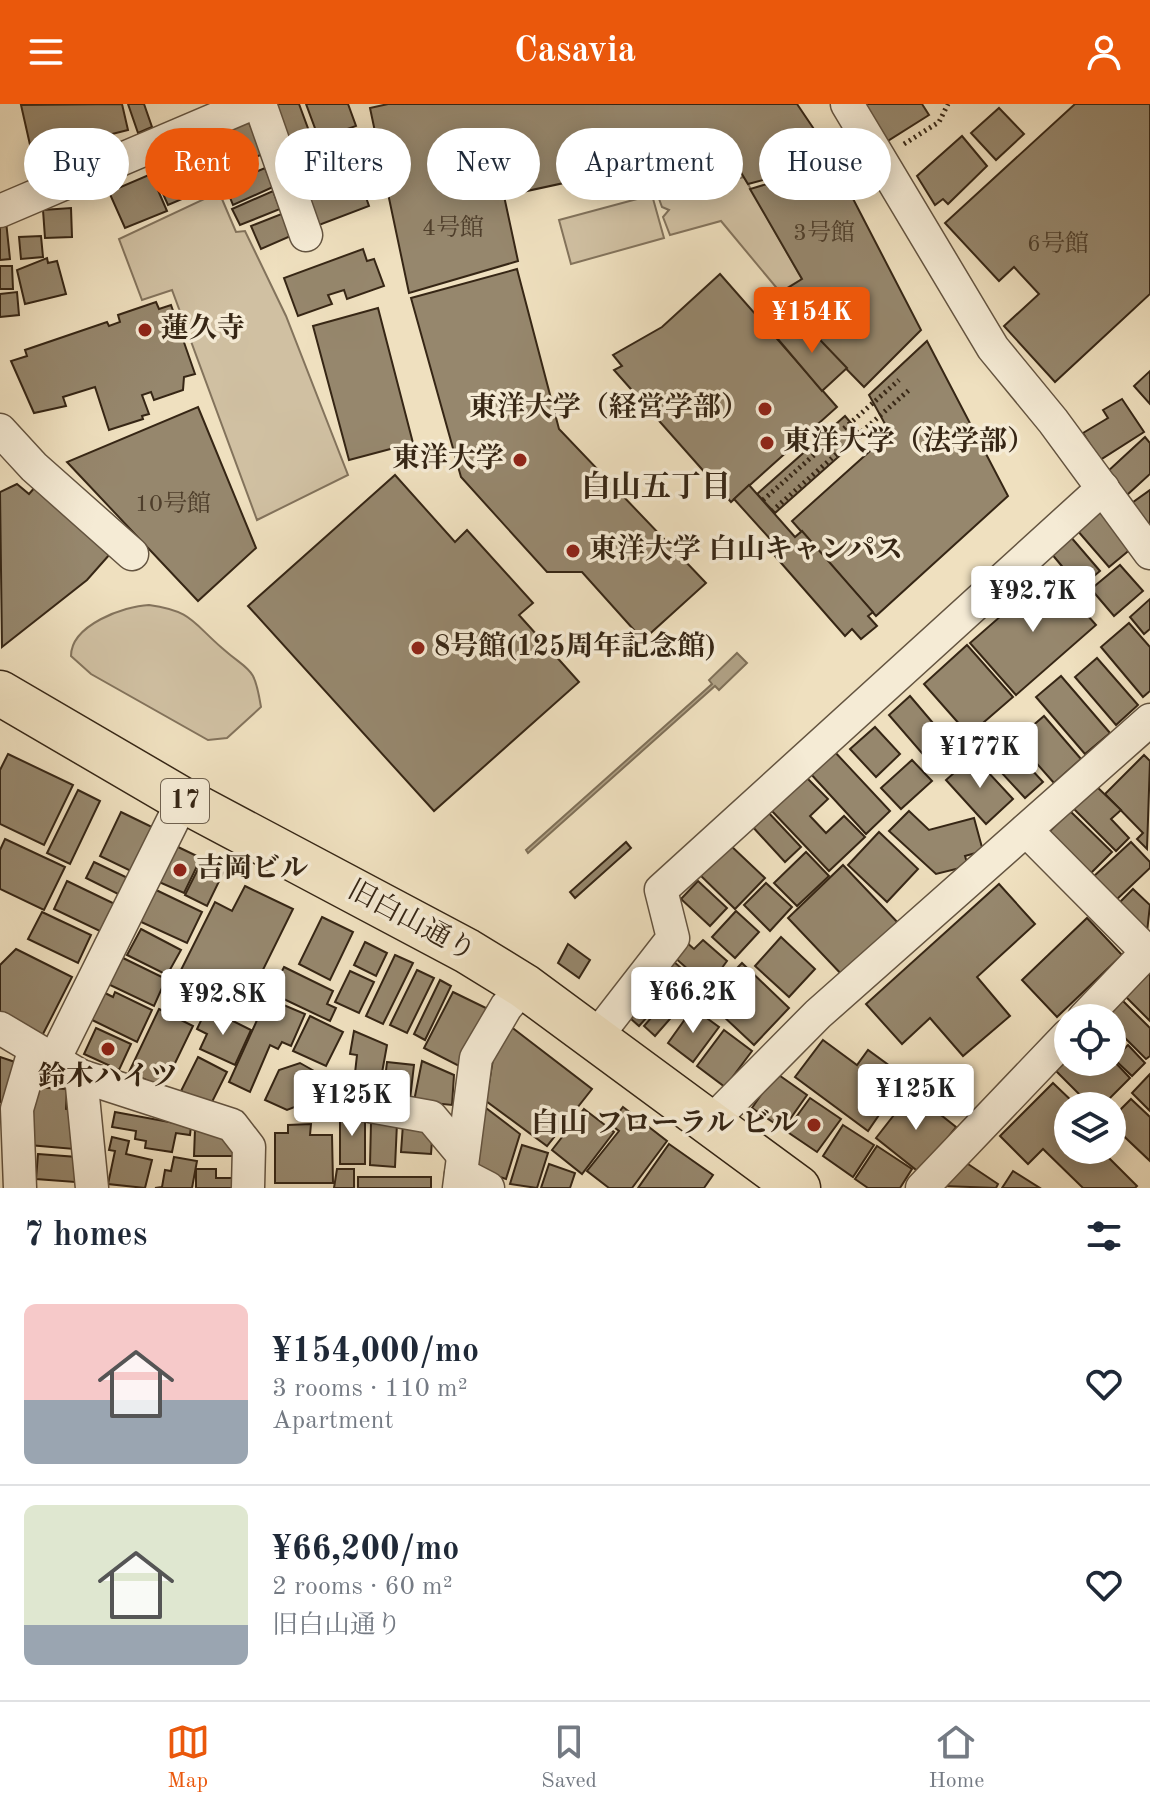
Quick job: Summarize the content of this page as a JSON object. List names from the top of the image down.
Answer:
{
  "streets": {
    "highway": ["17", "旧白山通り"]
  },
  "districts": ["白山五丁目"],
  "places": [
    "蓮久寺",
    "東洋大学（経営学部）",
    "東洋大学（法学部）",
    "東洋大学",
    "東洋大学 白山キャンパス",
    "8号館(125周年記念館)",
    "吉岡ビル",
    "鈴木ハイツ",
    "白山 フローラル ビル"
  ],
  "house_numbers": [
    "4号館",
    "3号館",
    "6号館",
    "10号館"
  ],
  "page": {
    "header": "Casavia",
    "chip": [
      "Buy",
      "Rent",
      "Filters",
      "New",
      "Apartment",
      "House"
    ],
    "price": [
      "¥154K",
      "¥92.7K",
      "¥177K",
      "¥66.2K",
      "¥92.8K",
      "¥125K",
      "¥125K"
    ],
    "heading": "7 homes",
    "list": [
      {
        "name": "¥154,000/mo",
        "note": "3 rooms · 110 m² · Apartment"
      },
      {
        "name": "¥66,200/mo",
        "note": "2 rooms · 60 m² · 旧白山通り"
      }
    ],
    "tabs": ["Map", "Saved", "Home"]
  }
}
